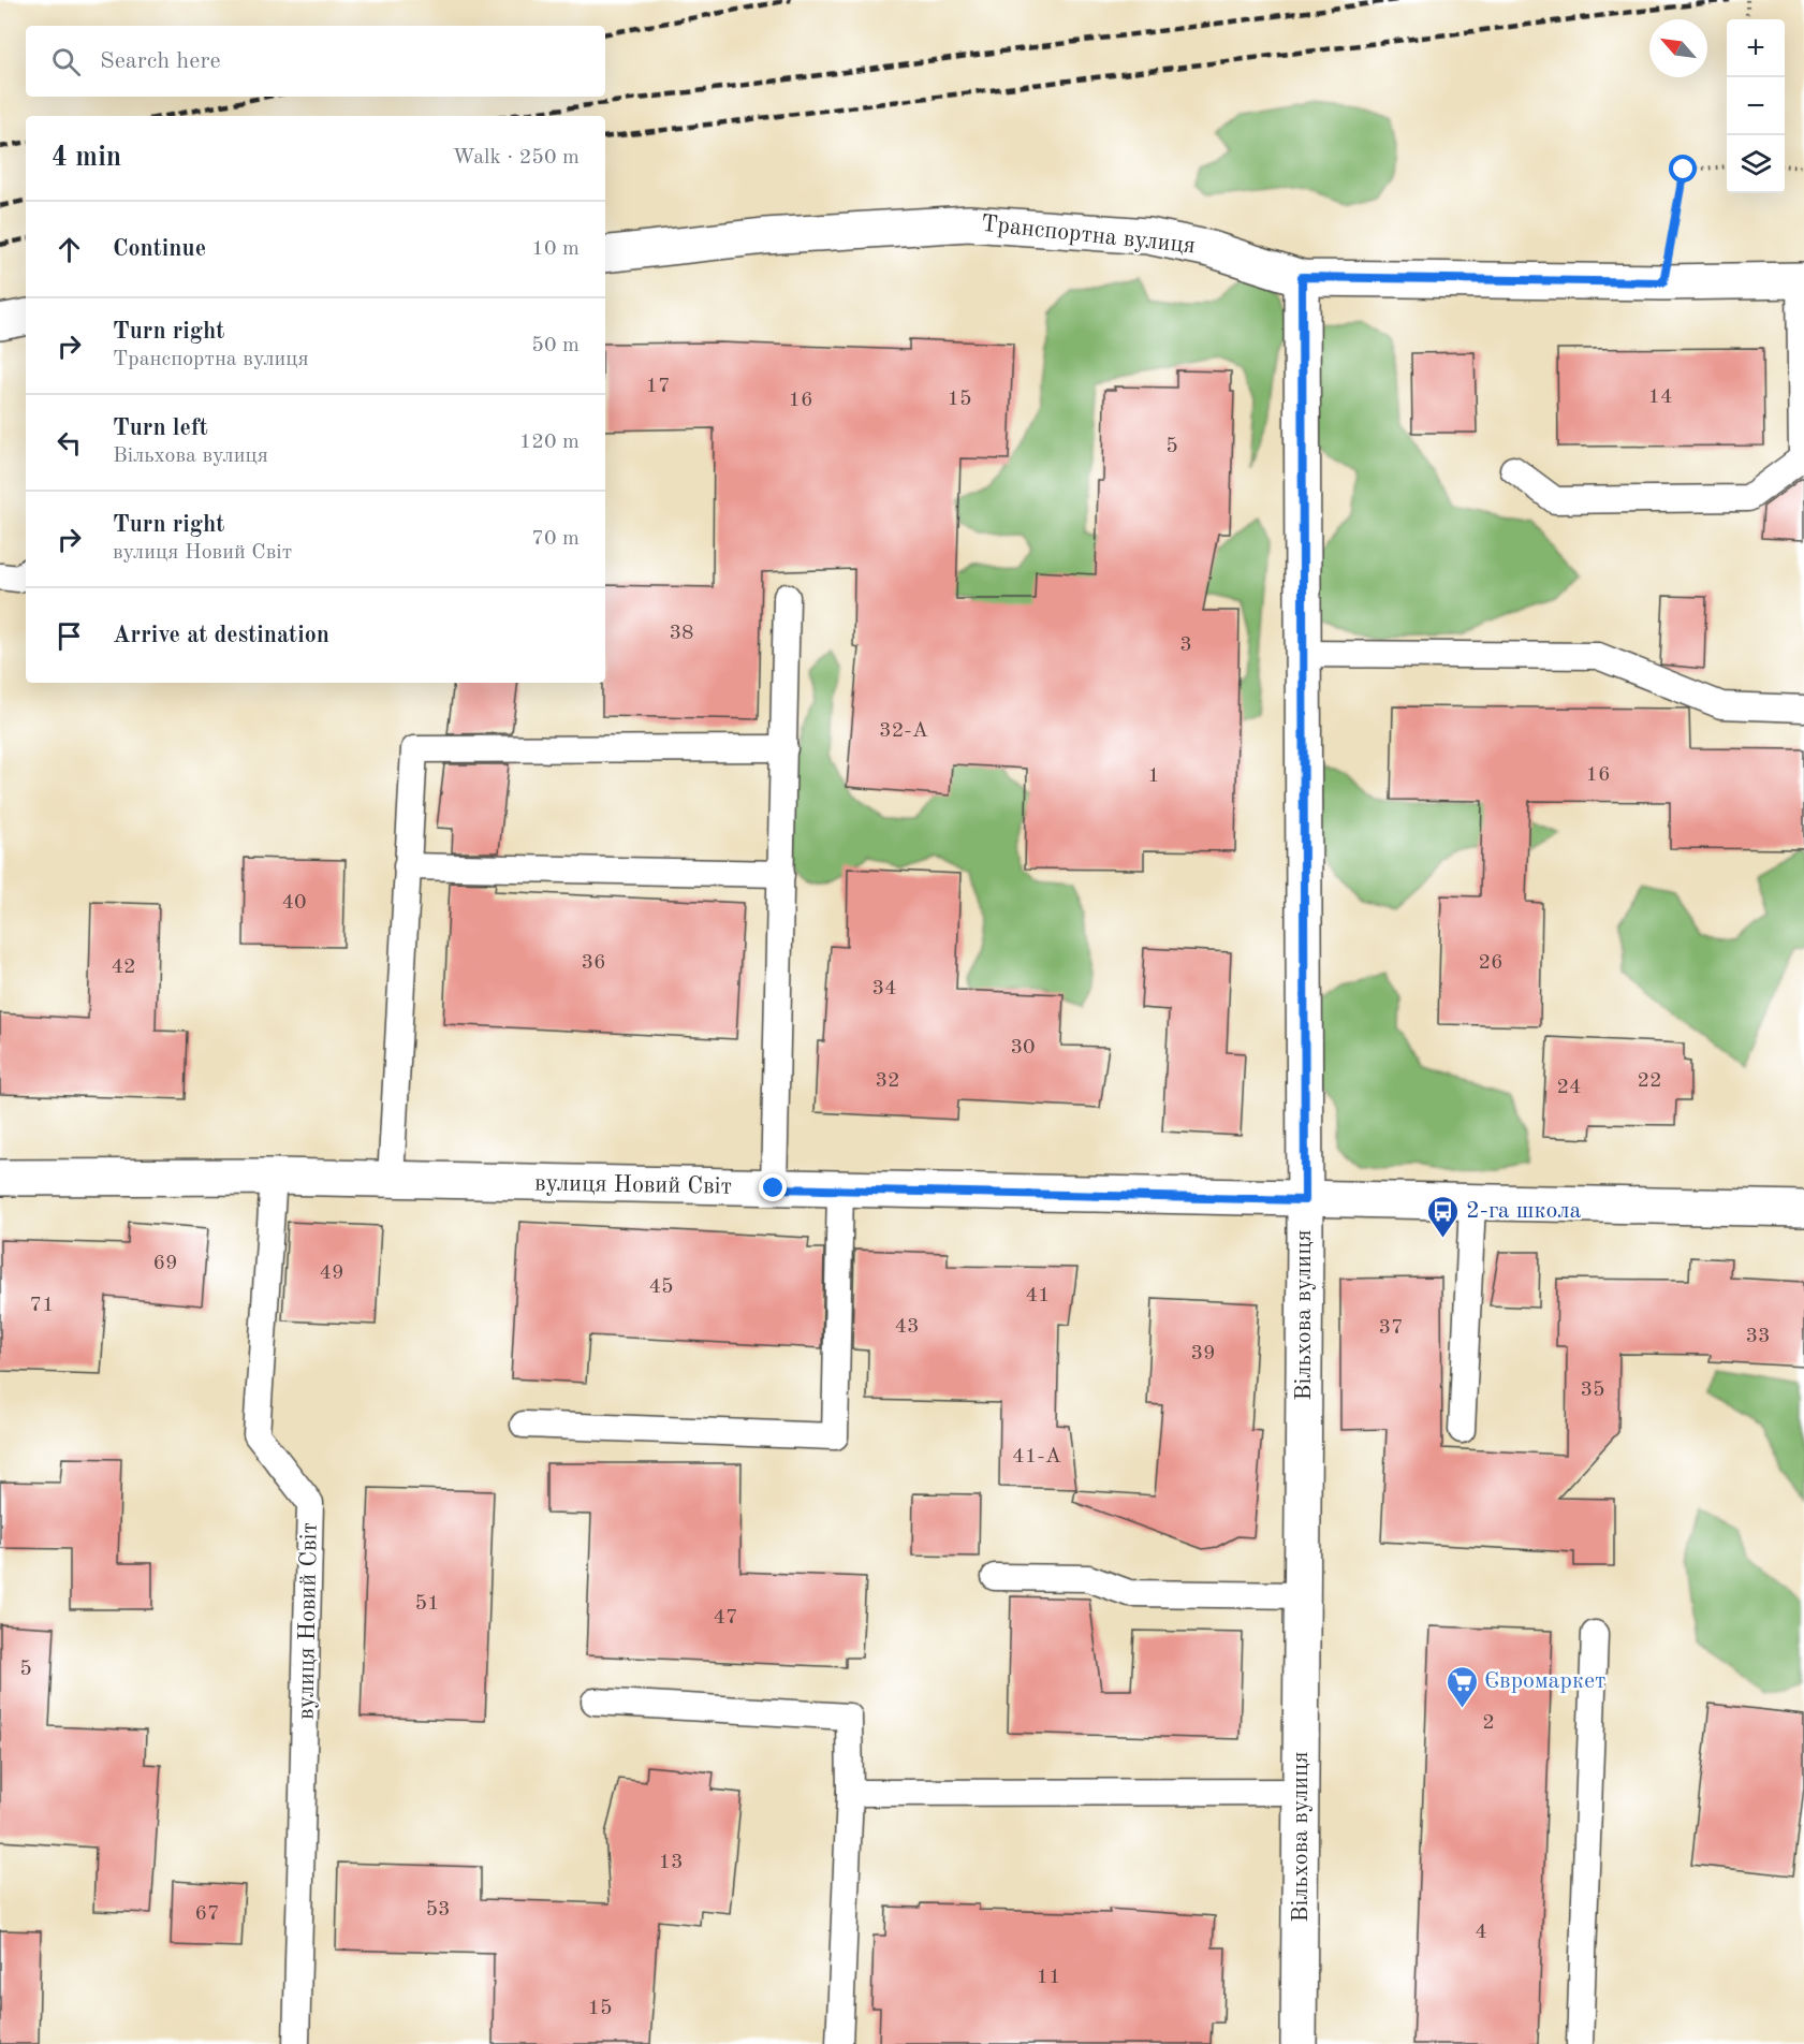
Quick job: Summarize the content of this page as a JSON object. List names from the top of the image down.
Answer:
{
  "streets": {
    "street": ["Транспортна вулиця", "вулиця Новий Світ", "Вільхова вулиця"]
  },
  "crossings": [
    ["Транспортна вулиця", "Вільхова вулиця"],
    ["вулиця Новий Світ", "Вільхова вулиця"]
  ],
  "places": {
    "bus stop": ["2-га школа"],
    "supermarket": ["Євромаркет"]
  },
  "house_numbers": [
    "17",
    "14",
    "15",
    "16",
    "5",
    "38",
    "3",
    "32-А",
    "16",
    "1",
    "40",
    "36",
    "26",
    "42",
    "34",
    "30",
    "32",
    "22",
    "24",
    "69",
    "49",
    "45",
    "41",
    "71",
    "43",
    "37",
    "33",
    "39",
    "35",
    "41-А",
    "51",
    "47",
    "5",
    "2",
    "13",
    "53",
    "67",
    "4",
    "11",
    "15"
  ],
  "north": "top left",
  "page": {
    "map_buttons": ["+", "−"],
    "search": "Search here",
    "heading": ["4 min", "Walk · 250 m"],
    "list": [
      ["Continue", "10 m"],
      ["Turn right", "Транспортна вулиця", "50 m"],
      ["Turn left", "Вільхова вулиця", "120 m"],
      ["Turn right", "вулиця Новий Світ", "70 m"],
      "Arrive at destination"
    ]
  }
}
